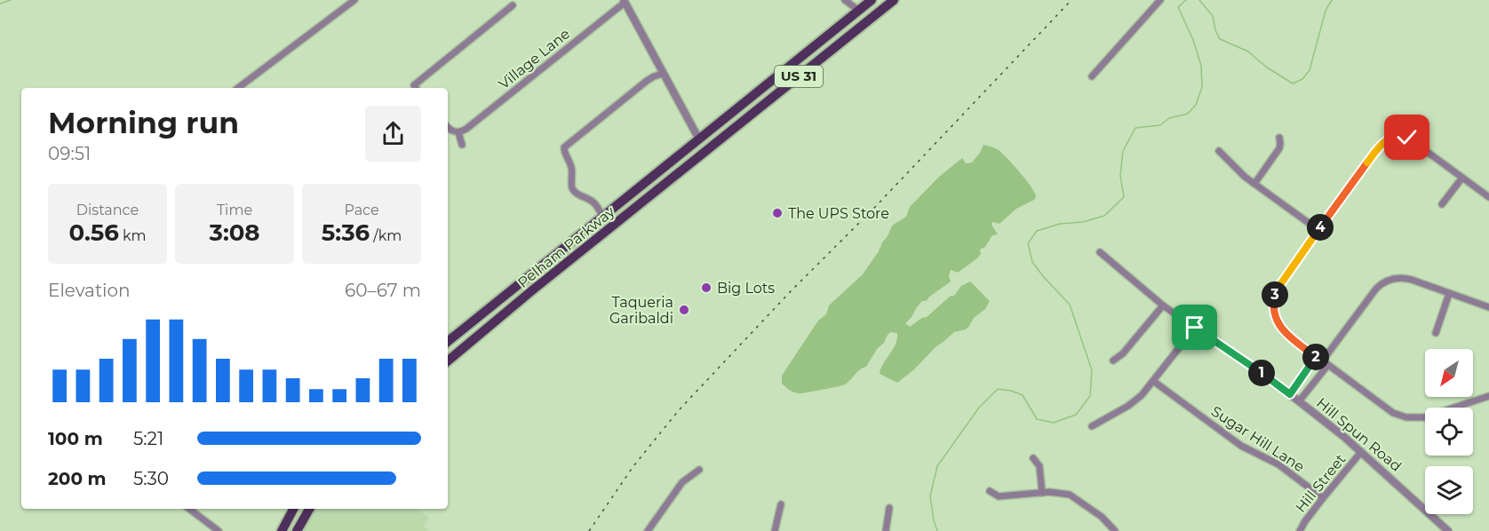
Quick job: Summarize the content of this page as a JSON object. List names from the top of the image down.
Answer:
{
  "streets": {
    "main road": ["US 31", "Pelham Parkway"],
    "street": [
      "Village Lane",
      "Hill Spun Road",
      "Sugar Hill Lane",
      "Hill Street"
    ]
  },
  "crossings": [
    ["US 31", "Pelham Parkway"],
    ["Hill Spun Road", "Hill Street"],
    ["Sugar Hill Lane", "Hill Street"]
  ],
  "places": ["The UPS Store", "Big Lots", "Taqueria Garibaldi"],
  "north": "bottom left",
  "page": {
    "heading": ["Morning run", "09:51"],
    "stats": [
      ["Distance", "0.56 km"],
      ["Time", "3:08"],
      ["Pace", "5:36 /km"]
    ],
    "pins": [
      "4",
      "3",
      "2",
      "1"
    ],
    "chart": ["Elevation", "60–67 m"],
    "list": [
      {
        "name": "100 m",
        "note": "5:21"
      },
      {
        "name": "200 m",
        "note": "5:30"
      }
    ]
  }
}
